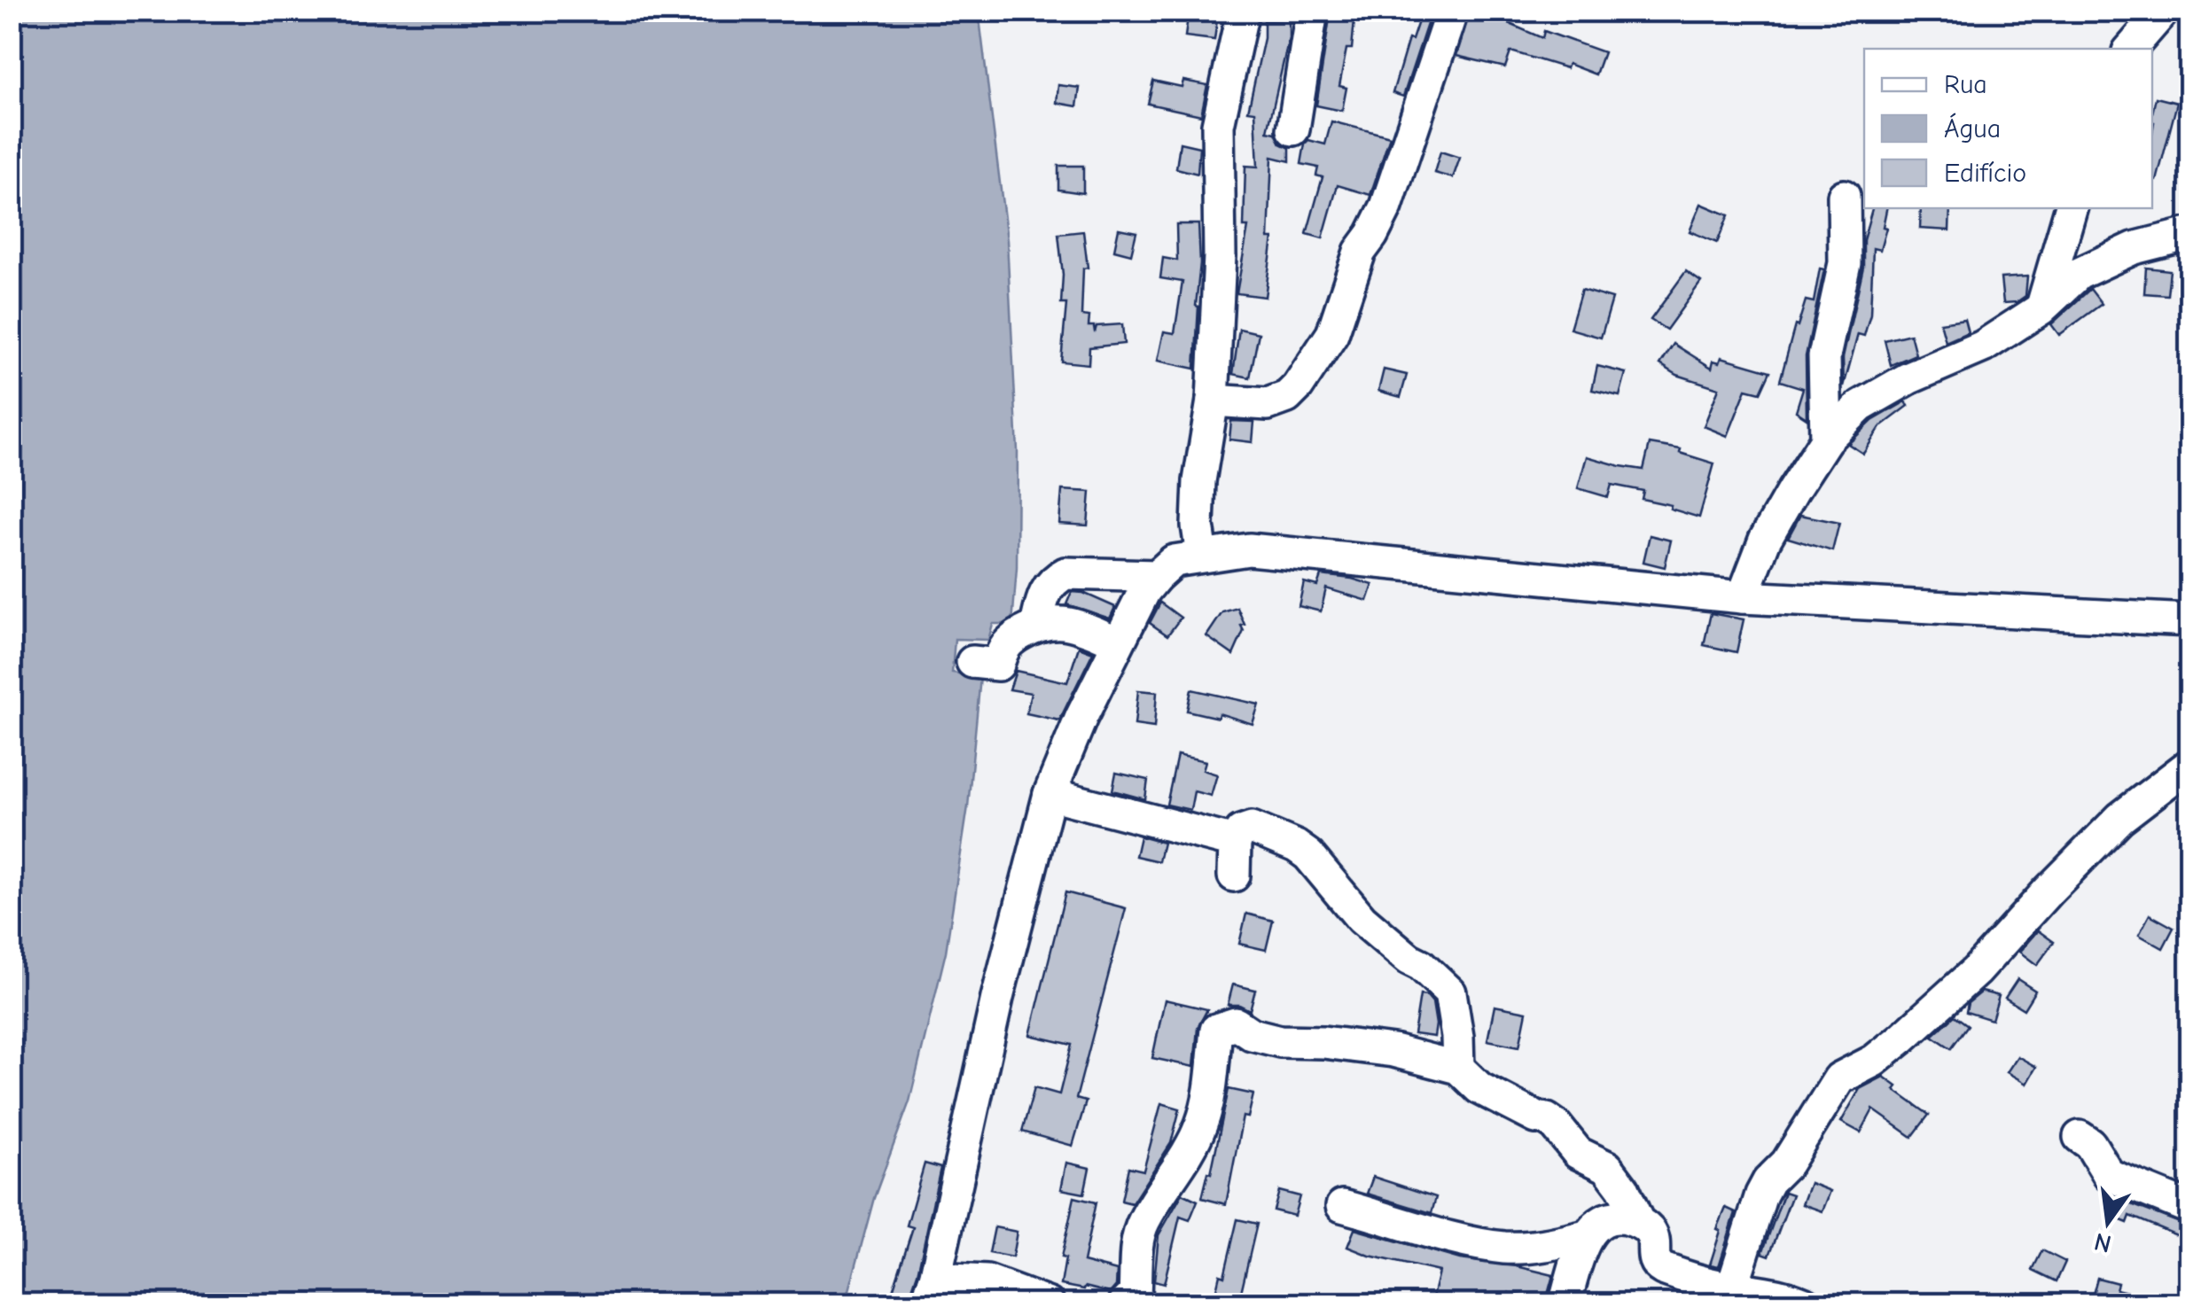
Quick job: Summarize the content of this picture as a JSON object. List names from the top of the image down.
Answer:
{
  "legend": ["Rua", "Água", "Edifício"],
  "north": "bottom"
}
